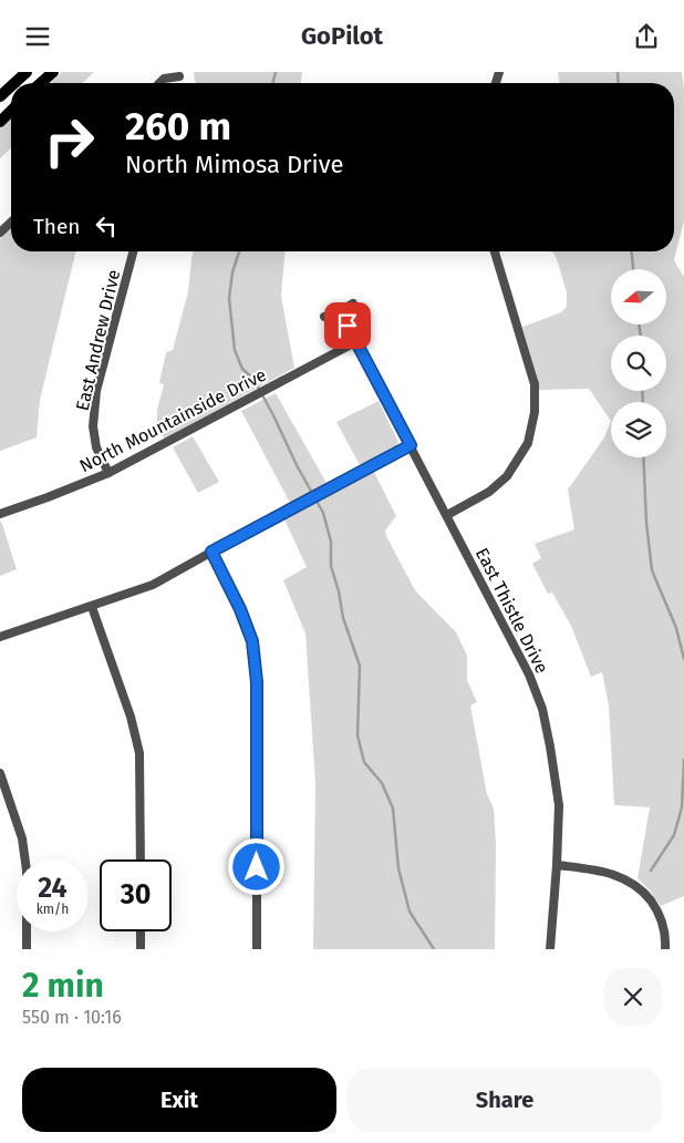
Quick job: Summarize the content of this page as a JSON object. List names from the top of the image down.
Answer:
{
  "streets": {
    "street": ["East Andrew Drive", "North Mountainside Drive", "East Thistle Drive"]
  },
  "crossings": [
    ["East Andrew Drive", "North Mountainside Drive"],
    ["North Mountainside Drive", "East Thistle Drive"]
  ],
  "north": "left",
  "page": {
    "header": "GoPilot",
    "turn": ["260 m", "North Mimosa Drive"],
    "then": "Then",
    "speed": "24 km/h",
    "limit": "30",
    "heading": ["2 min", "550 m · 10:16"],
    "buttons": ["Exit", "Share"]
  }
}
